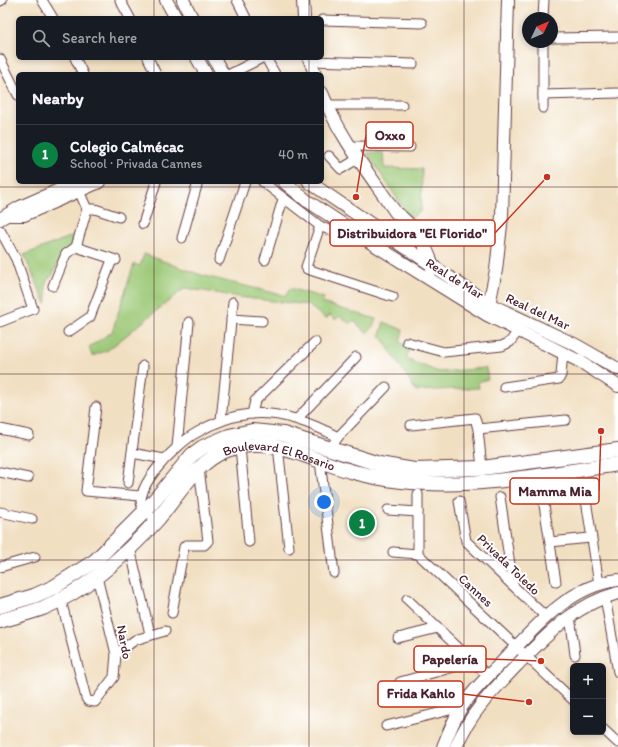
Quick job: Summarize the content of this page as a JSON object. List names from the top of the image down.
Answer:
{
  "streets": {
    "main road": ["Boulevard El Rosario"],
    "street": [
      "Real de Mar",
      "Real del Mar",
      "Privada Toledo",
      "Cannes",
      "Nardo"
    ]
  },
  "crossings": [
    ["Real de Mar", "Real del Mar"],
    ["Boulevard El Rosario", "Nardo"]
  ],
  "places": [
    "Distribuidora \"El Florido\"",
    "Oxxo",
    "Mamma Mia",
    "Papelería",
    "Frida Kahlo"
  ],
  "north": "top right",
  "page": {
    "search": "Search here",
    "heading": "Nearby",
    "list": [
      {
        "mark": "1",
        "name": "Colegio Calmécac",
        "note": "School · Privada Cannes",
        "value": "40 m"
      }
    ],
    "pins": "1",
    "map_buttons": ["+", "−"]
  }
}
